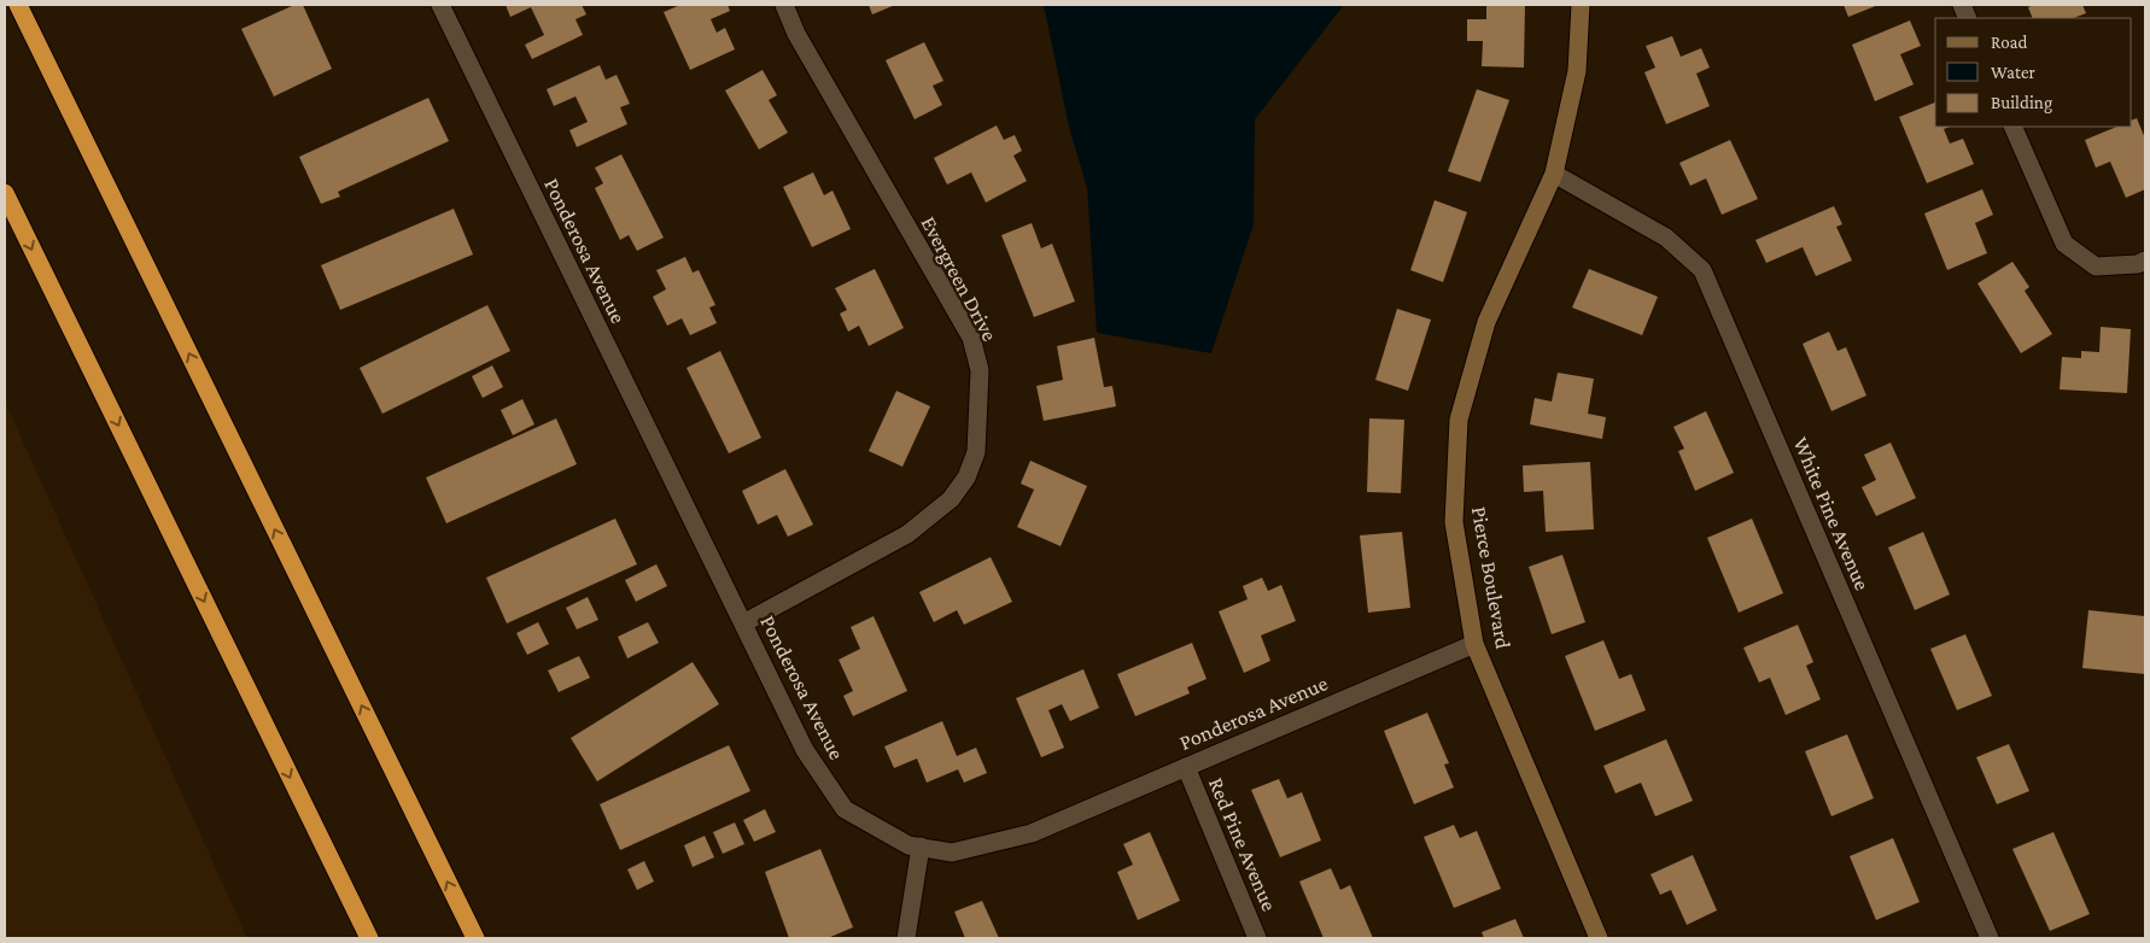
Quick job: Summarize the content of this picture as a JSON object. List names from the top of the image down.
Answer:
{
  "streets": {
    "street": [
      "Ponderosa Avenue",
      "Evergreen Drive",
      "White Pine Avenue",
      "Pierce Boulevard",
      "Red Pine Avenue"
    ]
  },
  "crossings": [
    ["Ponderosa Avenue", "Evergreen Drive"],
    ["Ponderosa Avenue", "Pierce Boulevard"],
    ["Ponderosa Avenue", "Red Pine Avenue"],
    ["White Pine Avenue", "Pierce Boulevard"]
  ],
  "legend": ["Road", "Water", "Building"]
}
